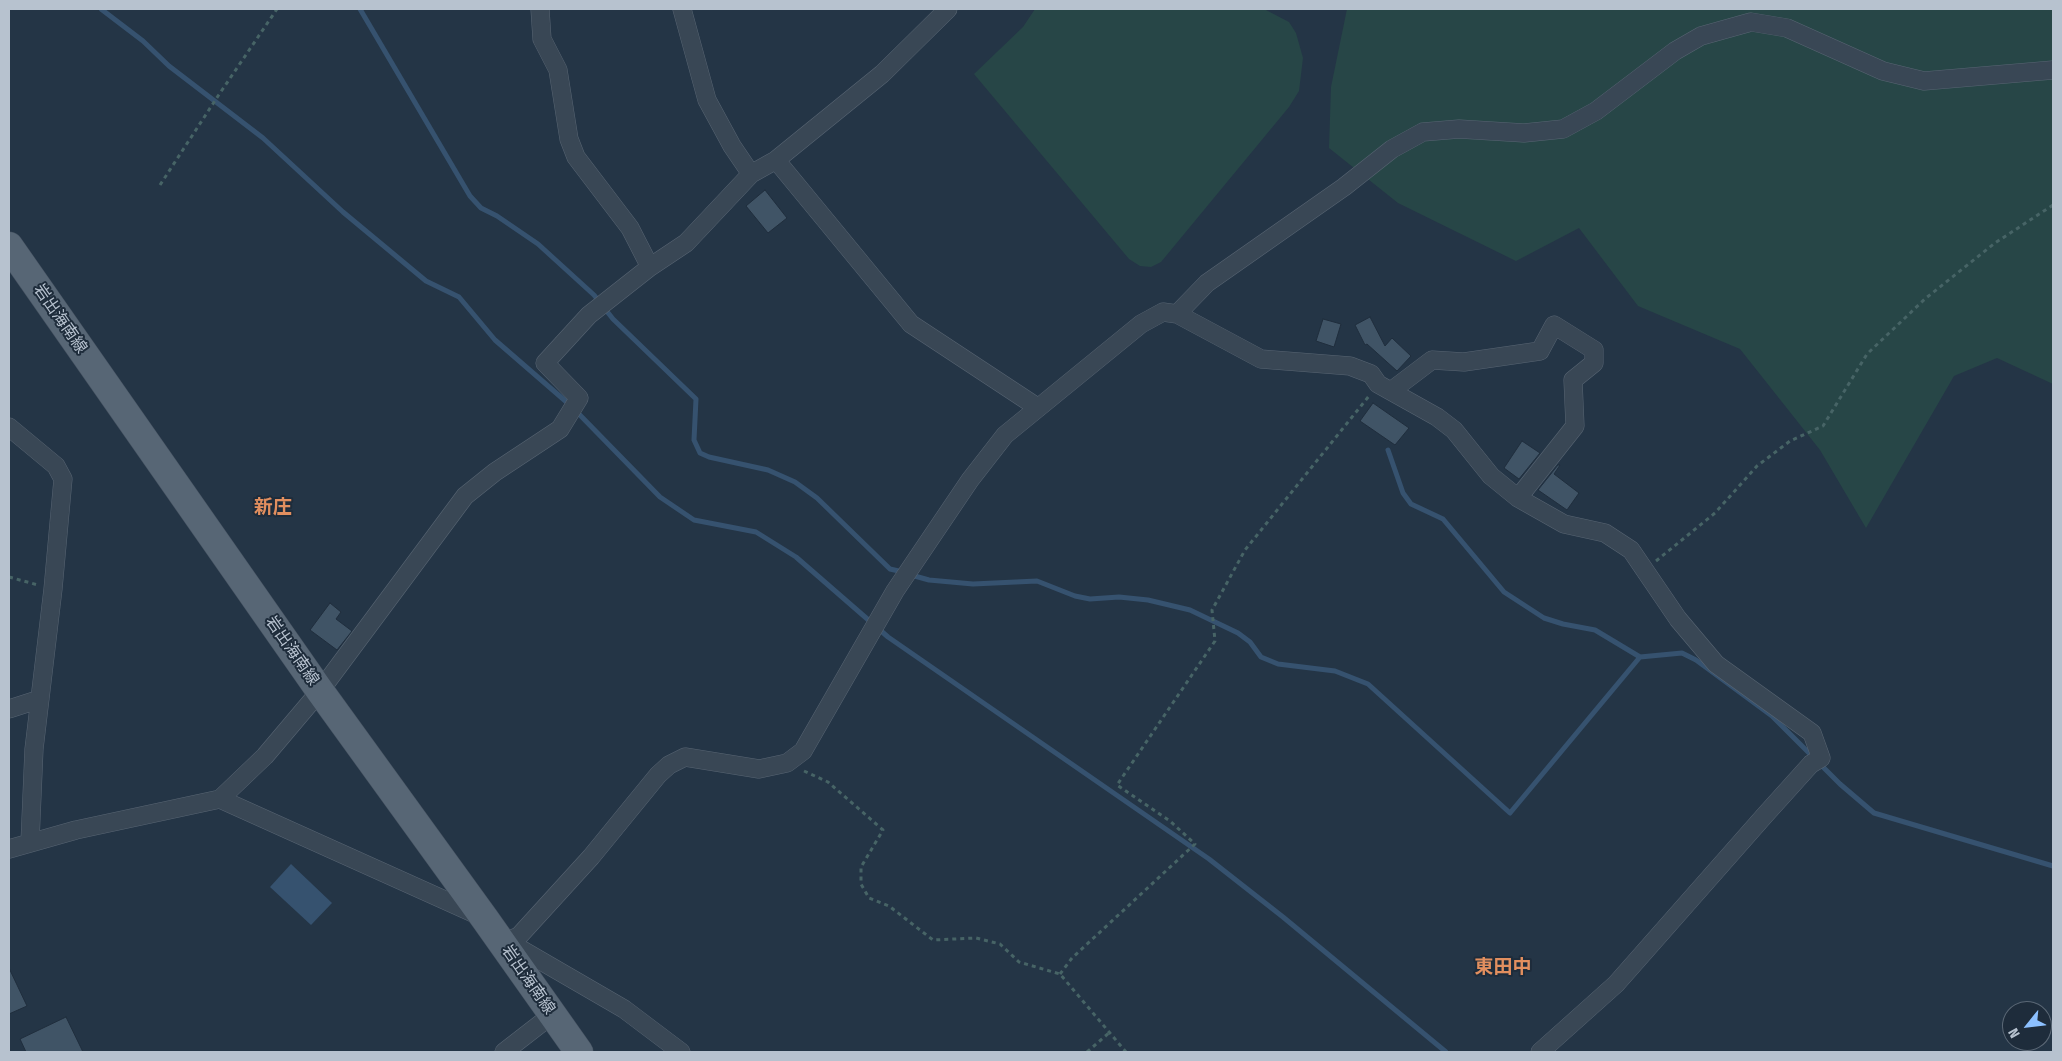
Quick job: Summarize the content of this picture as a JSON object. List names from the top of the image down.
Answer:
{
  "streets": {
    "main road": ["岩出海南線"]
  },
  "districts": ["新庄", "東田中"],
  "north": "bottom left"
}
